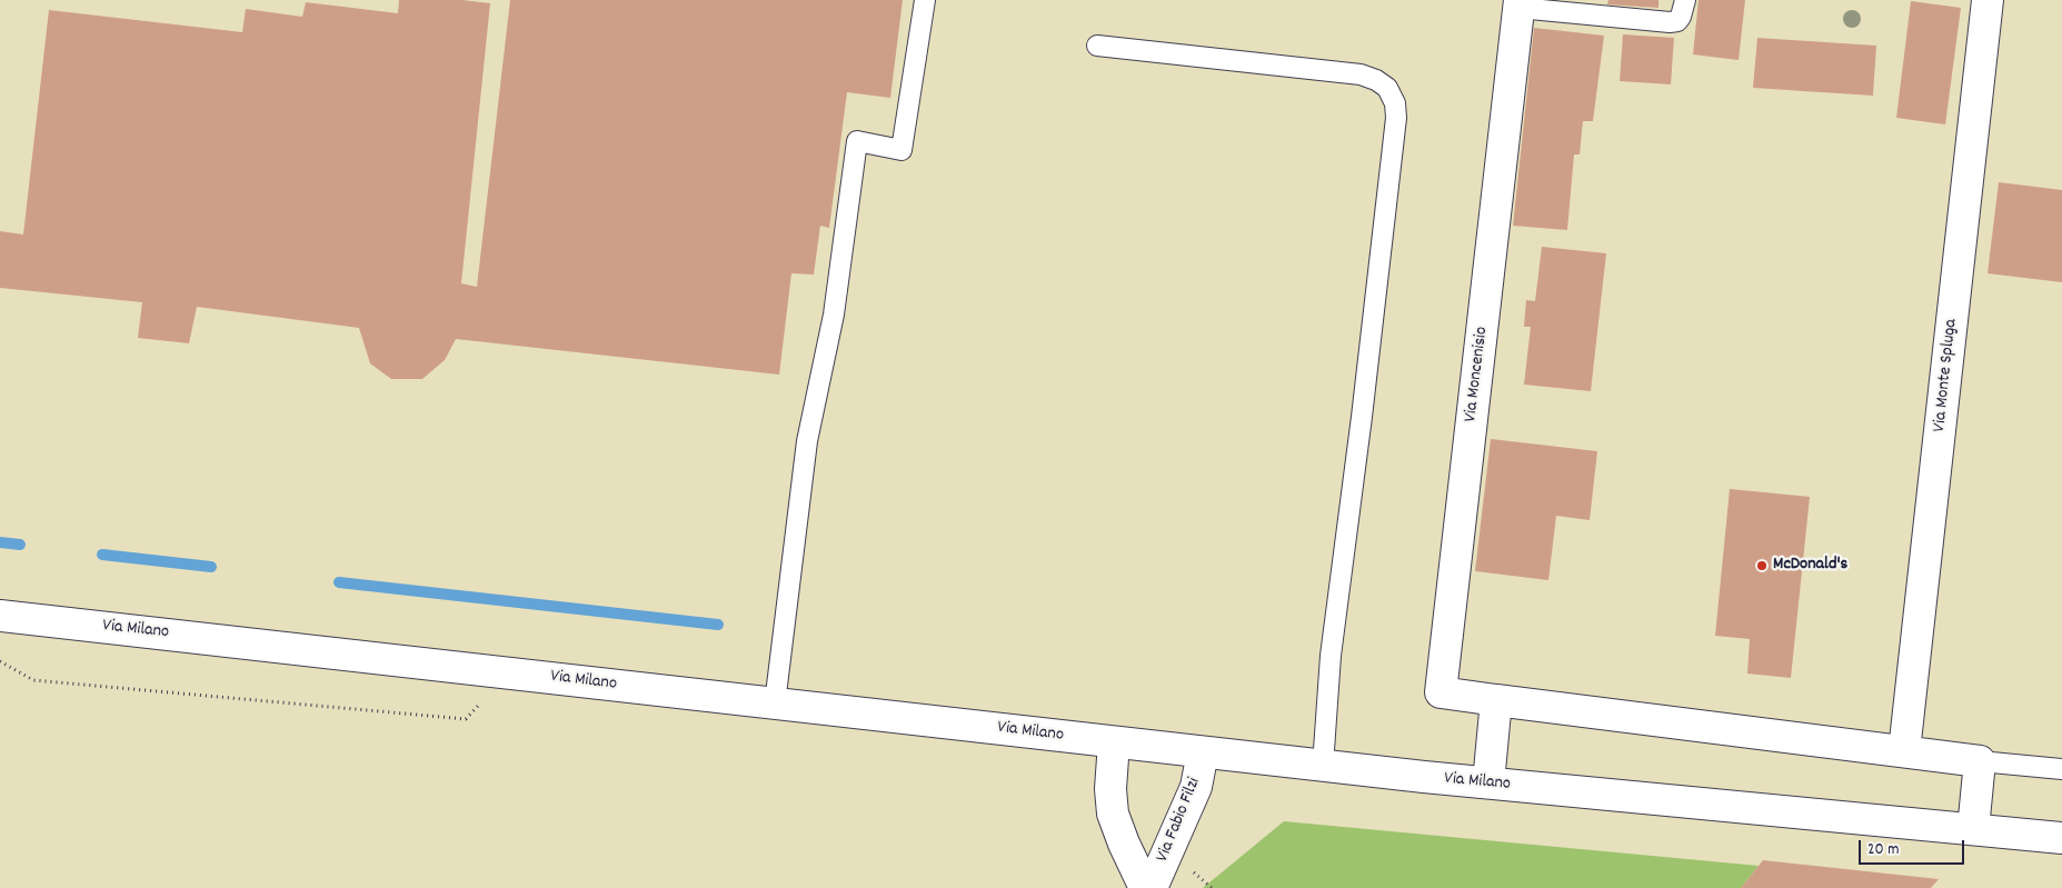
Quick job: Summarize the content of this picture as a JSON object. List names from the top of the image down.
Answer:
{
  "streets": {
    "street": [
      "Via Moncenisio",
      "Via Monte Spluga",
      "Via Milano",
      "Via Fabio Filzi"
    ]
  },
  "crossings": [
    ["Via Milano", "Via Fabio Filzi"]
  ],
  "places": ["McDonald's"],
  "scale_bar": "20 m"
}
